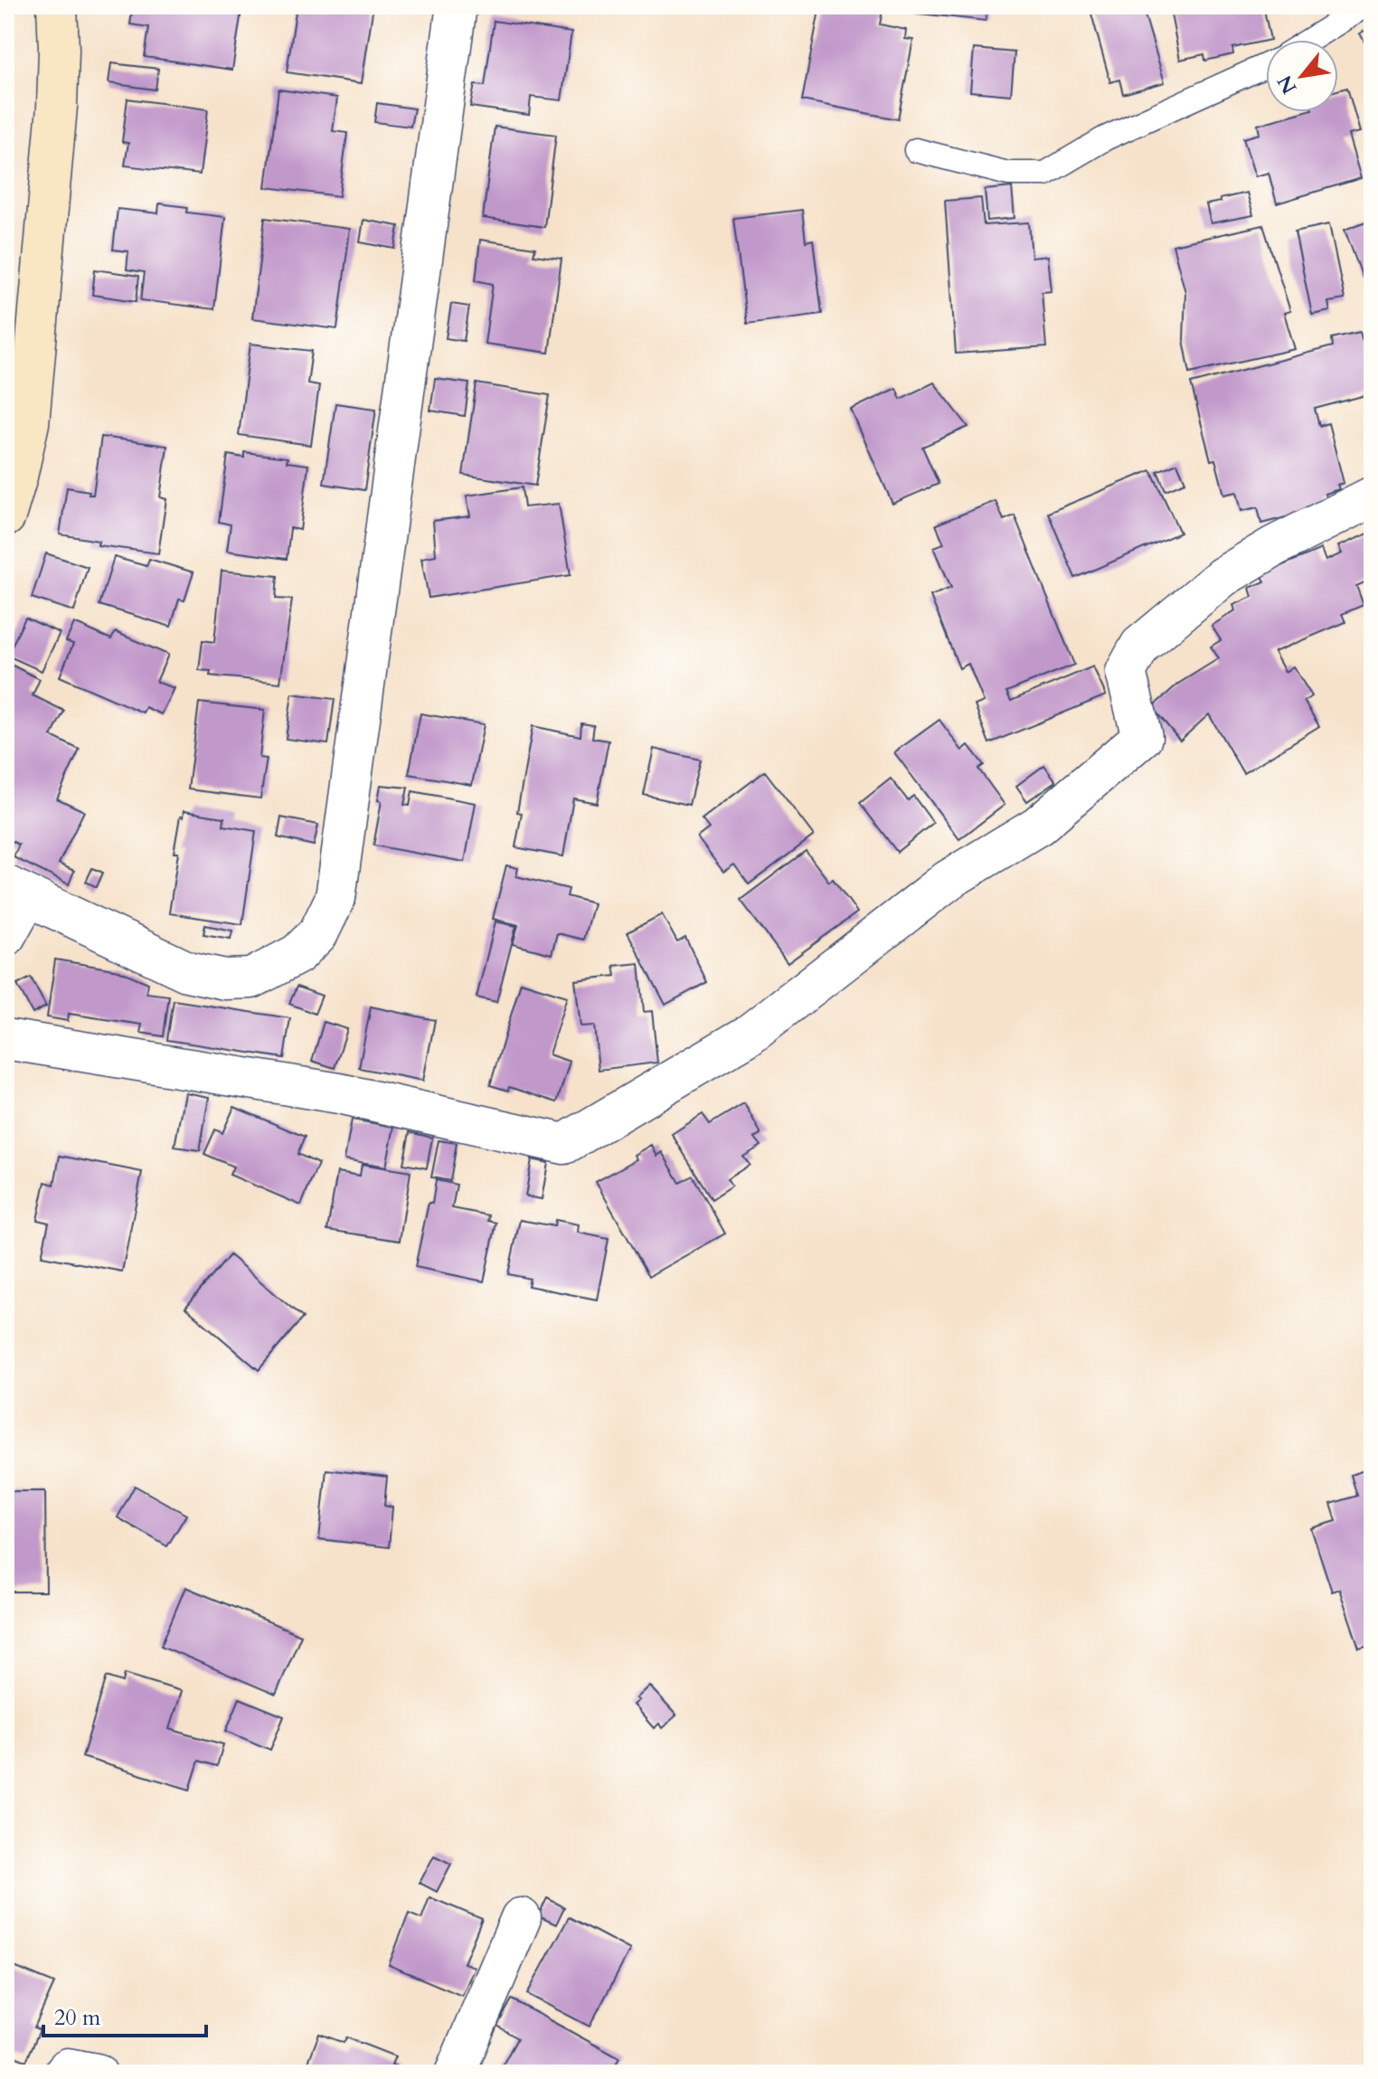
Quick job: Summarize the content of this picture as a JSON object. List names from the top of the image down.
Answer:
{
  "scale_bar": "20 m",
  "north": "bottom left"
}
